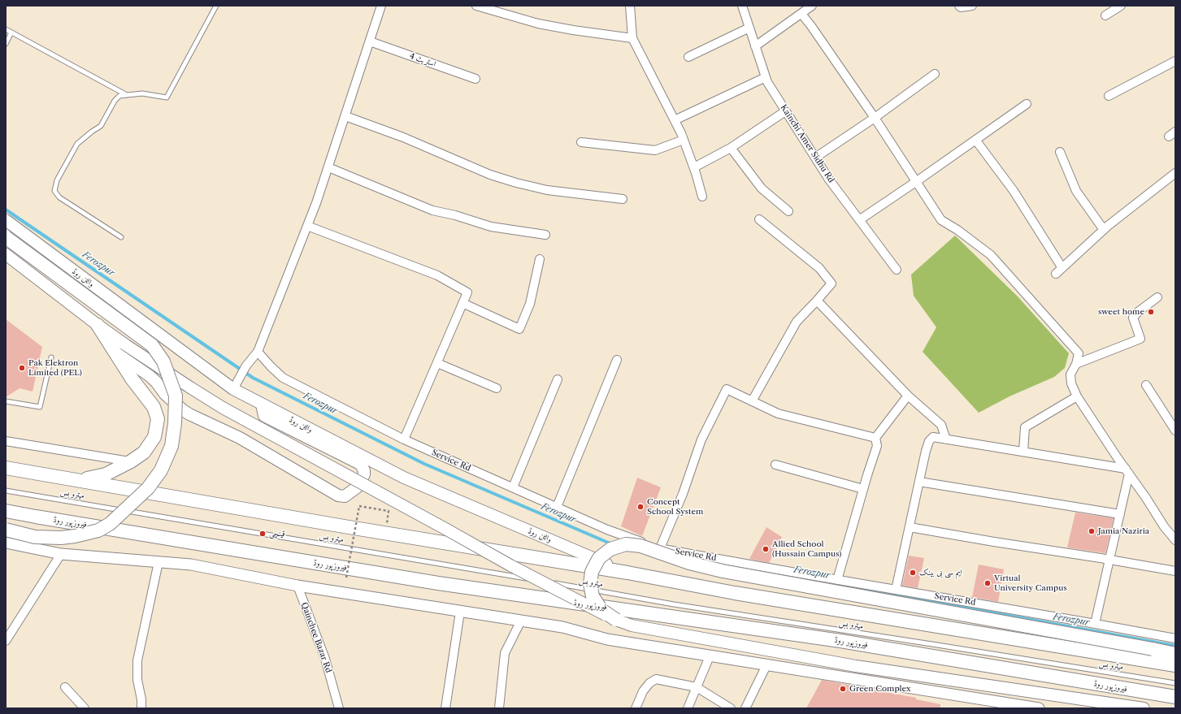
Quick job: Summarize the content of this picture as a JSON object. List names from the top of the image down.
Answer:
{
  "streets": {
    "main road": ["والٹن روڈ", "فیروزپور روڈ"],
    "street": [
      "اسٹریٹ 4",
      "Kainchi Amer Sidhu Rd",
      "Service Rd",
      "Qainchee Bazar Rd"
    ],
    "lane": ["میٹرو بس"]
  },
  "water": ["Ferozpur"],
  "places": [
    "sweet home",
    "Pak Elektron Limited (PEL)",
    "Concept School System",
    "Jamia Naziria",
    "قینچی",
    "Allied School (Hussain Campus)",
    "ایم سی بی بینک",
    "Virtual University Campus",
    "Green Complex"
  ]
}
